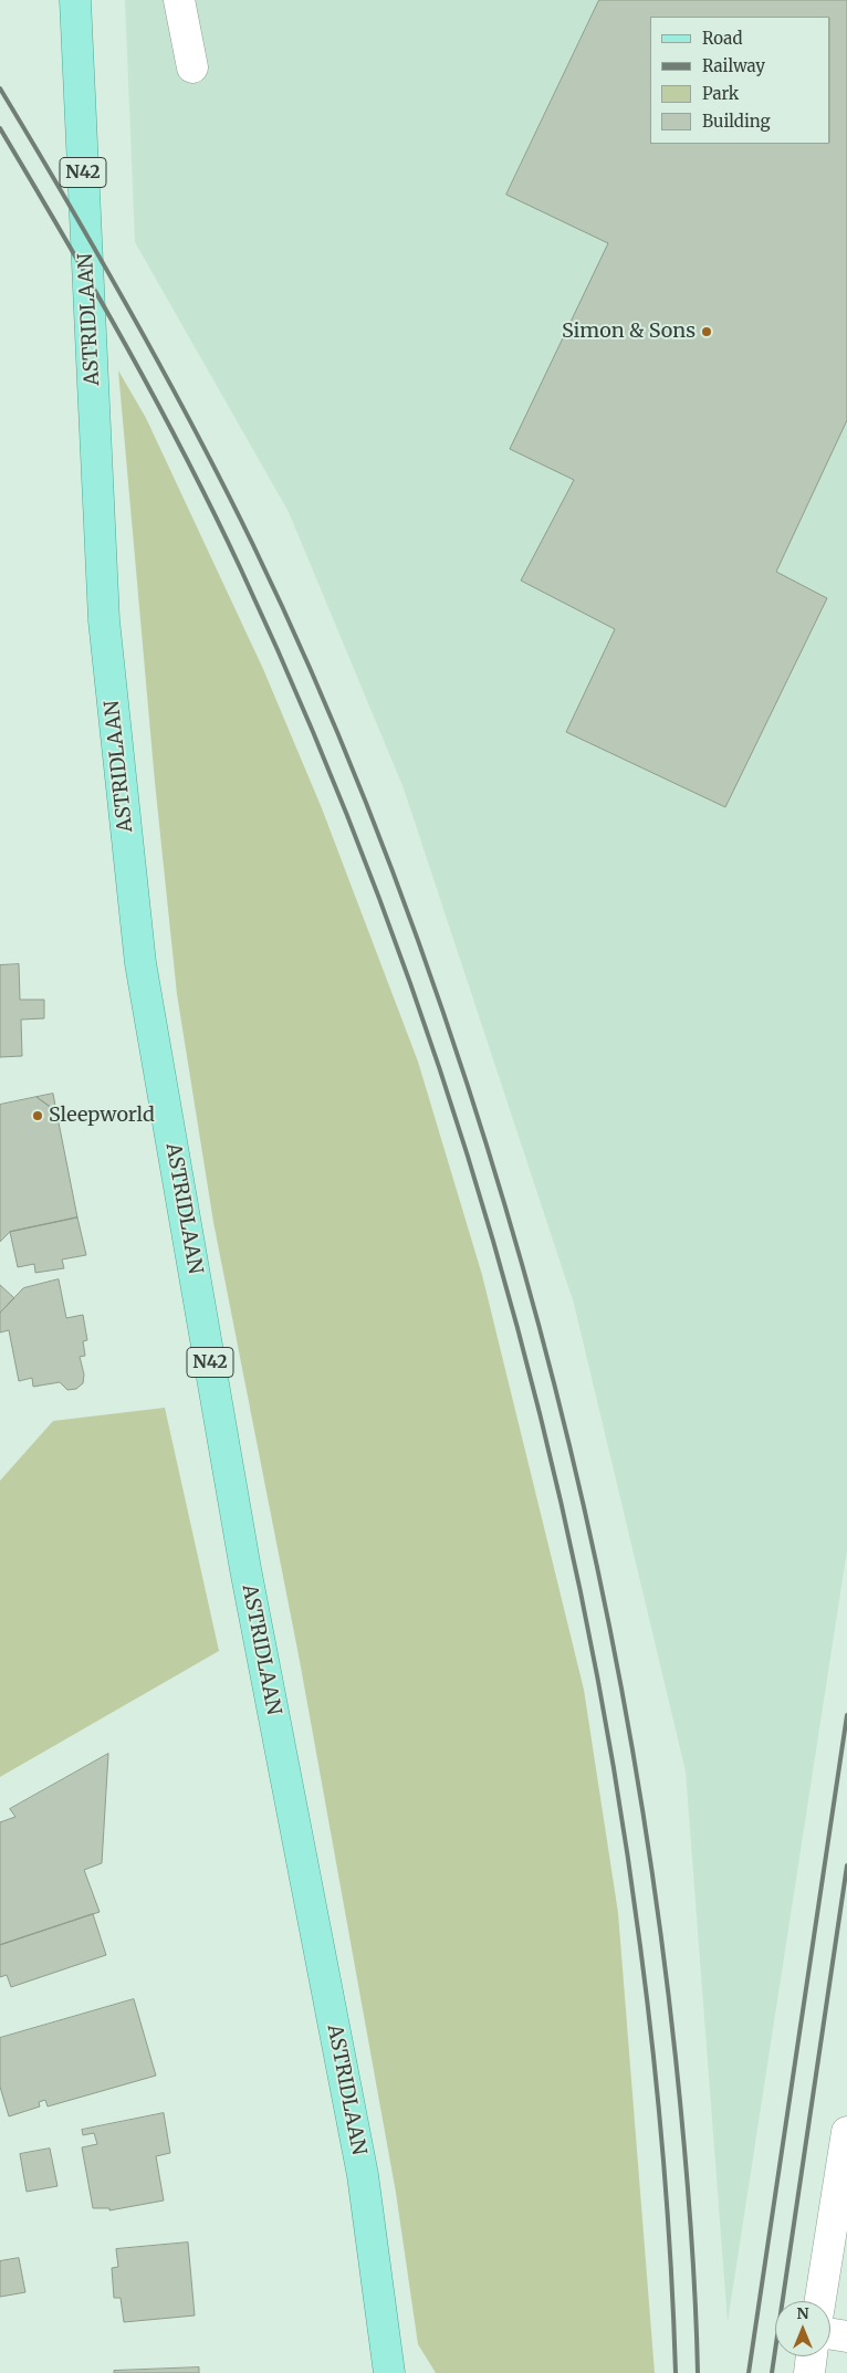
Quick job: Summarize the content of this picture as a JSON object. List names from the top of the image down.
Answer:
{
  "streets": {
    "main road": ["N42", "ASTRIDLAAN"]
  },
  "places": ["Simon & Sons", "Sleepworld"],
  "legend": [
    "Road",
    "Railway",
    "Park",
    "Building"
  ],
  "north": "top"
}
